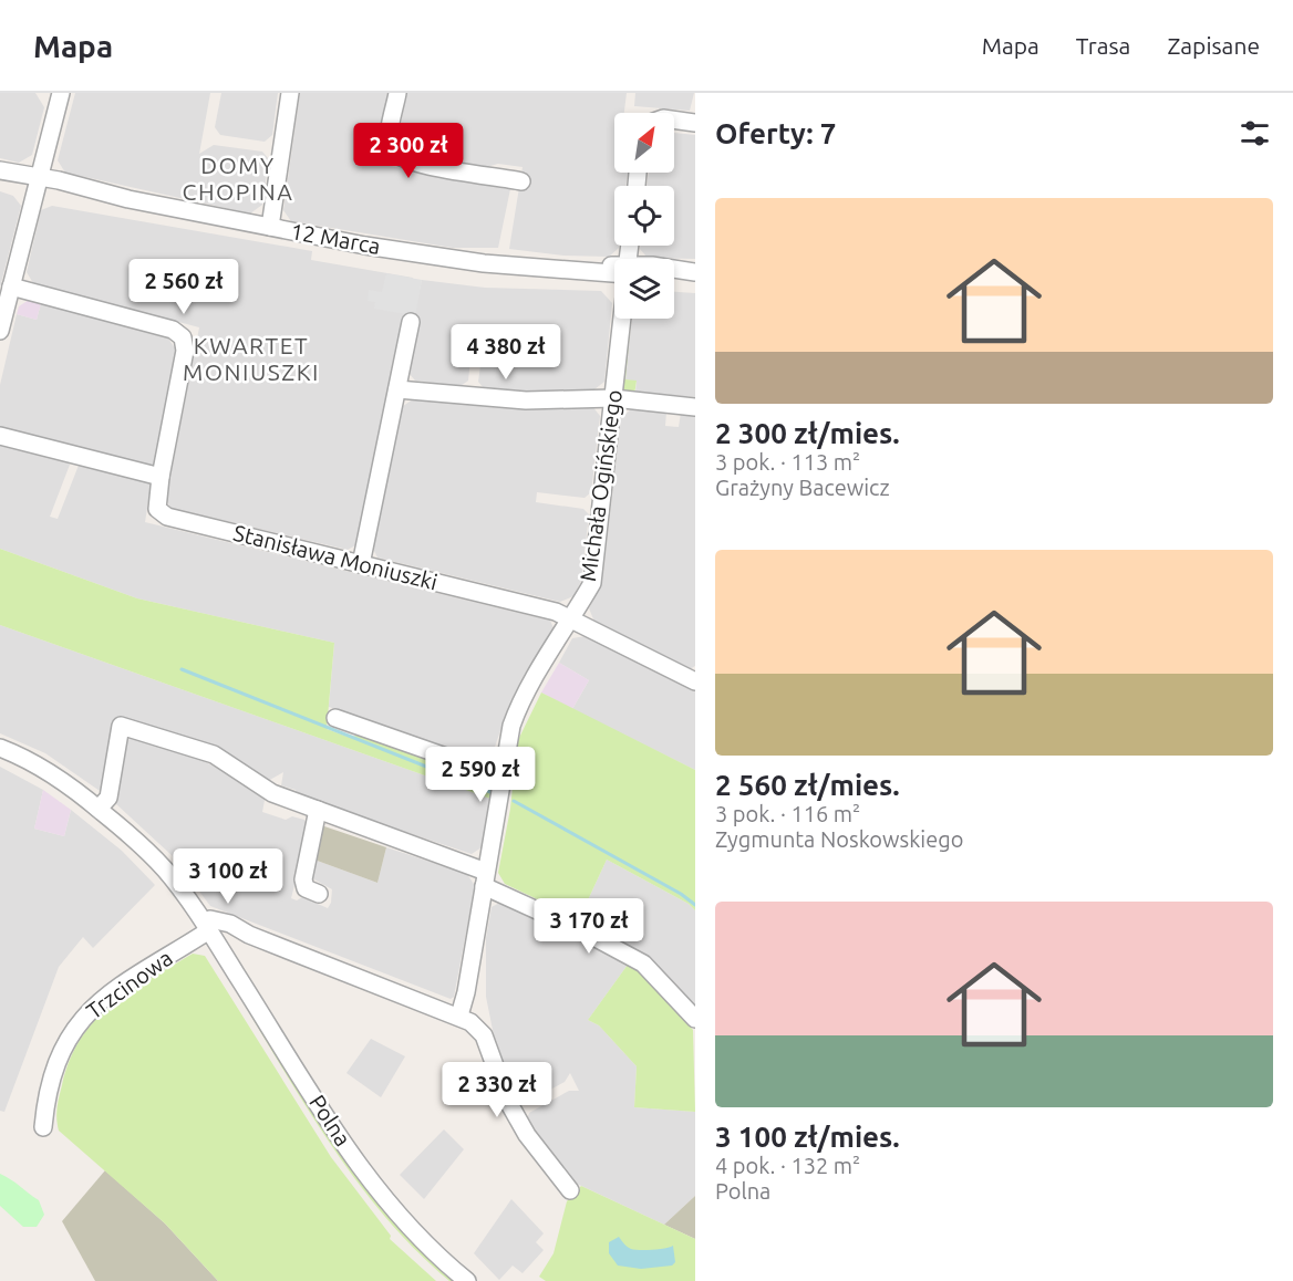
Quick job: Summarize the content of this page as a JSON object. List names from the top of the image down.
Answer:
{
  "streets": {
    "street": [
      "12 Marca",
      "Michała Ogińskiego",
      "Stanisława Moniuszki",
      "Trzcinowa",
      "Polna"
    ]
  },
  "crossings": [
    ["Michała Ogińskiego", "Stanisława Moniuszki"],
    ["Trzcinowa", "Polna"]
  ],
  "districts": ["DOMY CHOPINA", "KWARTET MONIUSZKI"],
  "north": "top right",
  "page": {
    "header": "Mapa",
    "nav": ["Mapa", "Trasa", "Zapisane"],
    "heading": "Oferty: 7",
    "price": [
      "2 300 zł",
      "2 560 zł",
      "4 380 zł",
      "2 590 zł",
      "3 100 zł",
      "3 170 zł",
      "2 330 zł"
    ],
    "list": [
      {
        "name": "2 300 zł/mies.",
        "note": "3 pok. · 113 m² · Grażyny Bacewicz"
      },
      {
        "name": "2 560 zł/mies.",
        "note": "3 pok. · 116 m² · Zygmunta Noskowskiego"
      },
      {
        "name": "3 100 zł/mies.",
        "note": "4 pok. · 132 m² · Polna"
      }
    ]
  }
}
